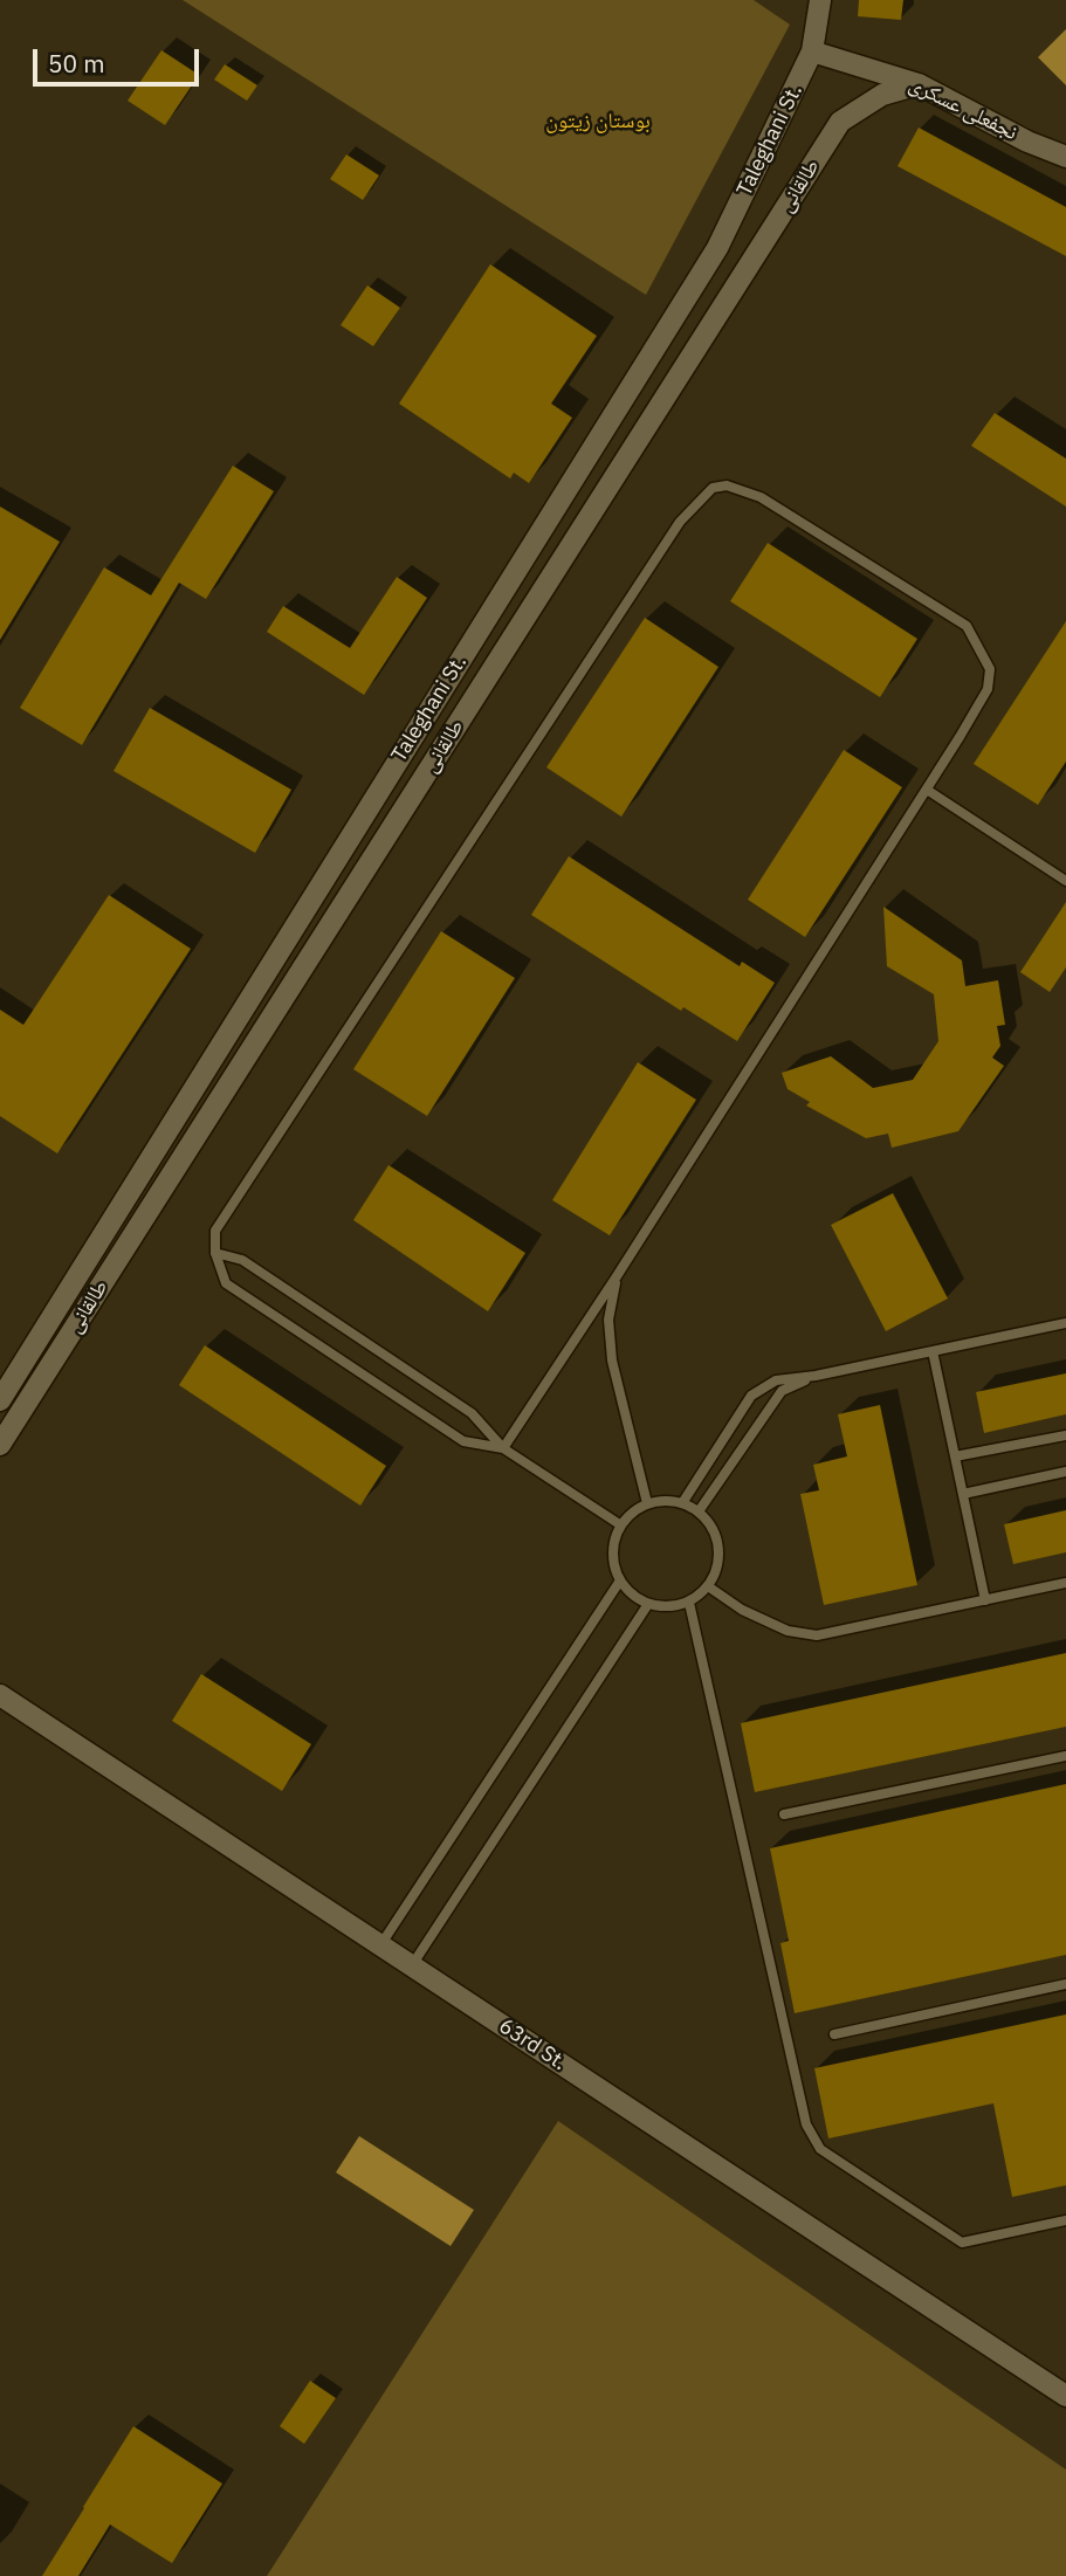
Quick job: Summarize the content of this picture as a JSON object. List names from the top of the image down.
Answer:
{
  "streets": {
    "street": [
      "نجفعلی عسکری",
      "Taleghani St.",
      "طالقانی",
      "63rd St."
    ]
  },
  "crossings": [
    ["نجفعلی عسکری", "Taleghani St."],
    ["نجفعلی عسکری", "طالقانی"]
  ],
  "parks": ["بوستان زیتون"],
  "scale_bar": "50 m"
}
